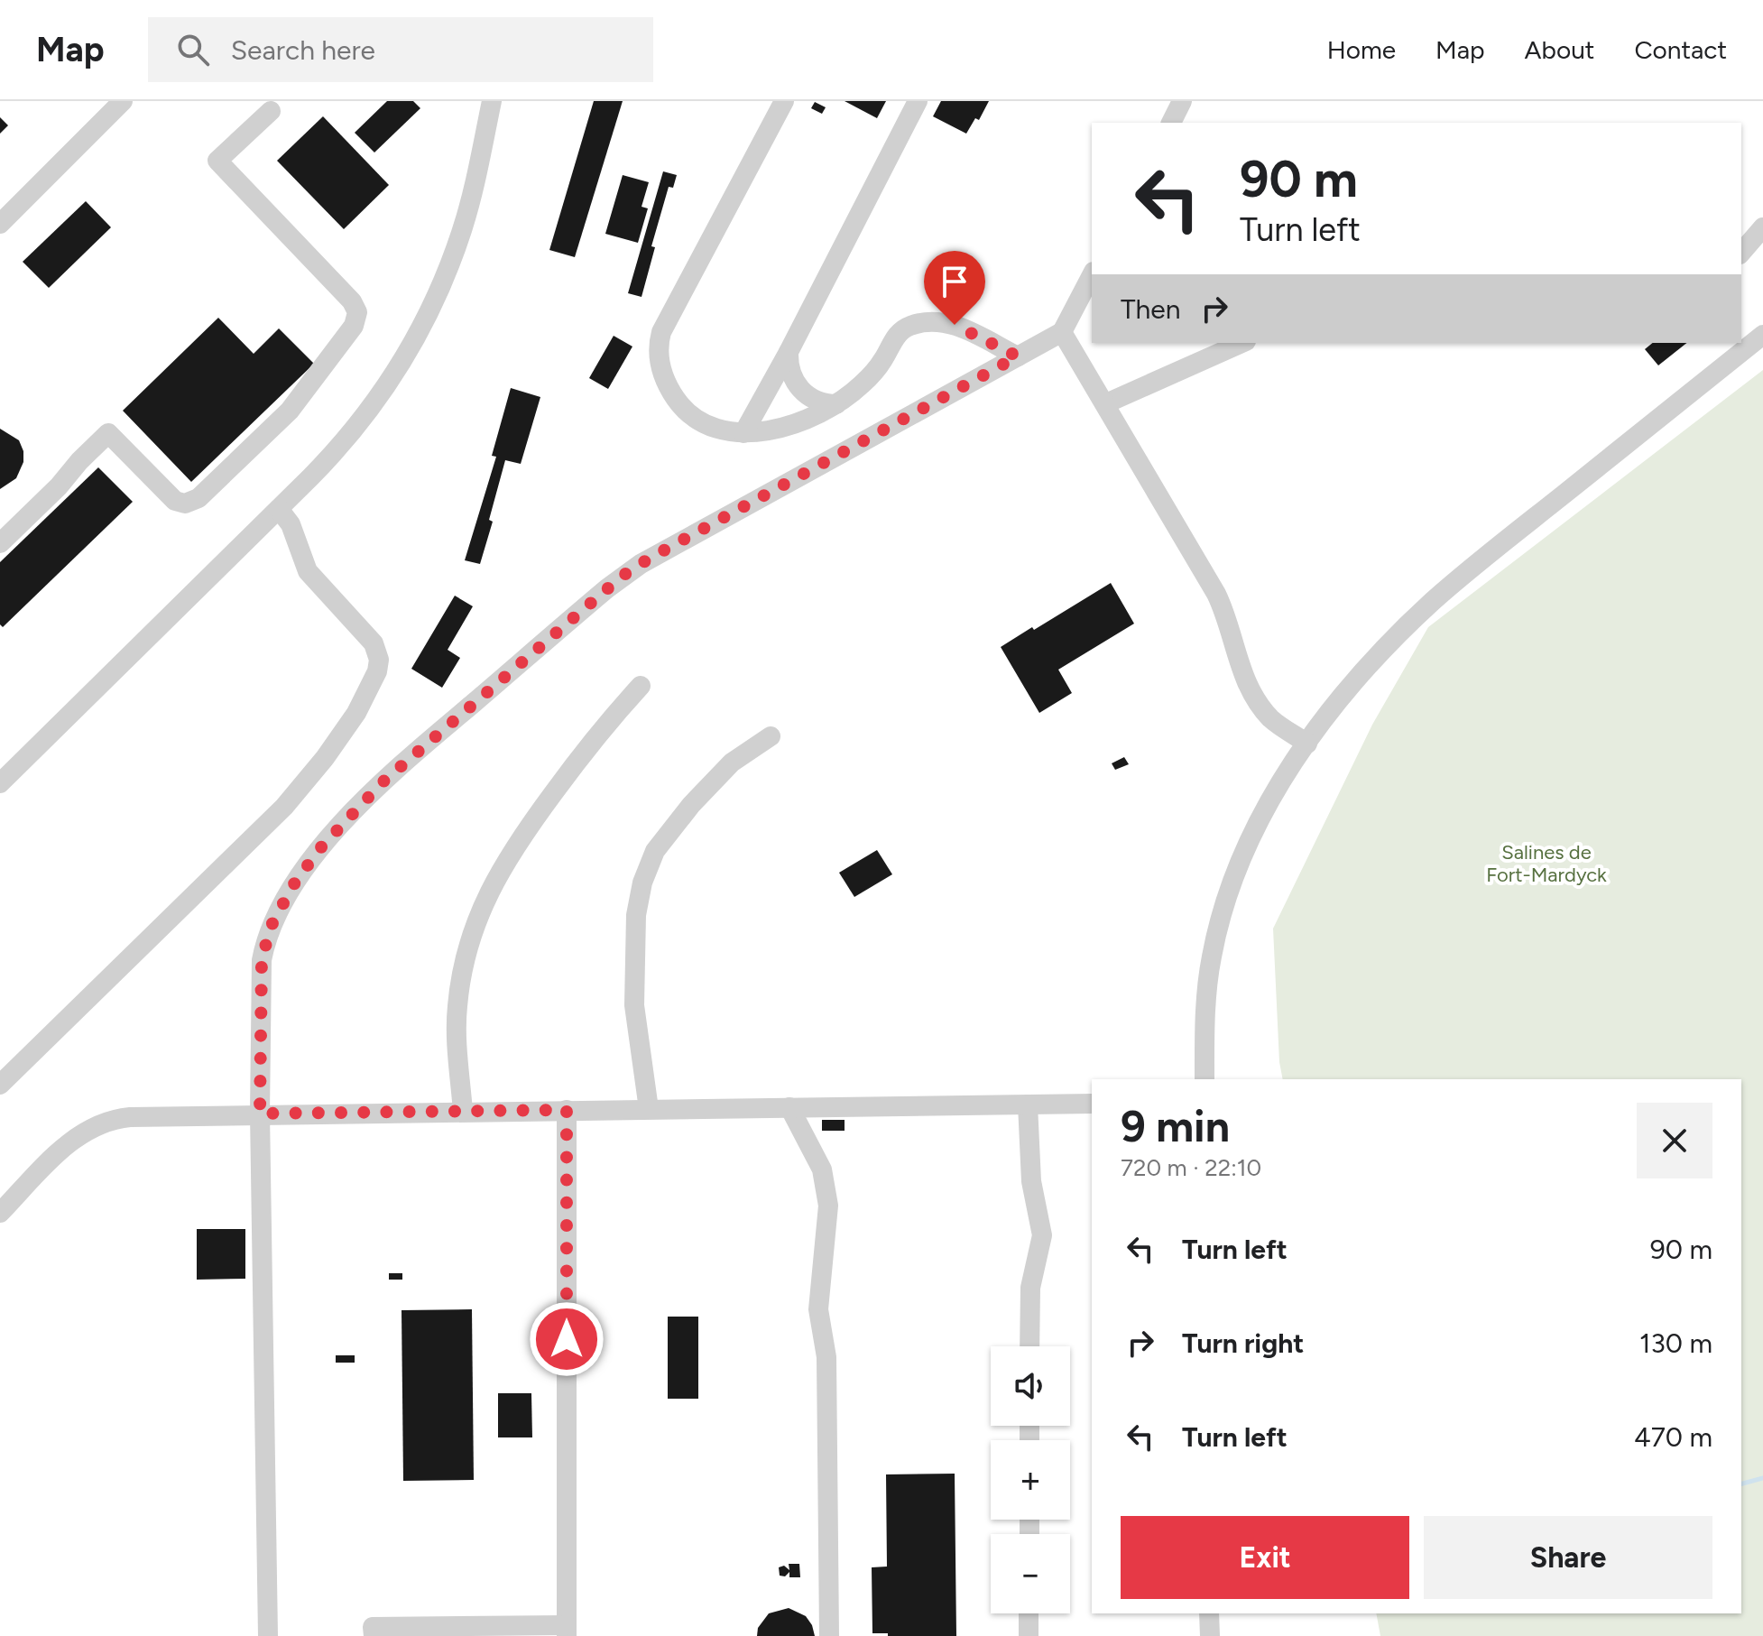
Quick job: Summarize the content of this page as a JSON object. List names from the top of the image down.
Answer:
{
  "parks": ["Salines de Fort-Mardyck"],
  "page": {
    "header": "Map",
    "search": "Search here",
    "nav": [
      "Home",
      "Map",
      "About",
      "Contact"
    ],
    "turn": ["90 m", "Turn left"],
    "then": "Then",
    "heading": ["9 min", "720 m · 22:10"],
    "list": [
      {
        "name": "Turn left",
        "value": "90 m"
      },
      {
        "name": "Turn right",
        "value": "130 m"
      },
      {
        "name": "Turn left",
        "value": "470 m"
      }
    ],
    "map_buttons": ["+", "−"],
    "buttons": ["Exit", "Share"]
  }
}
